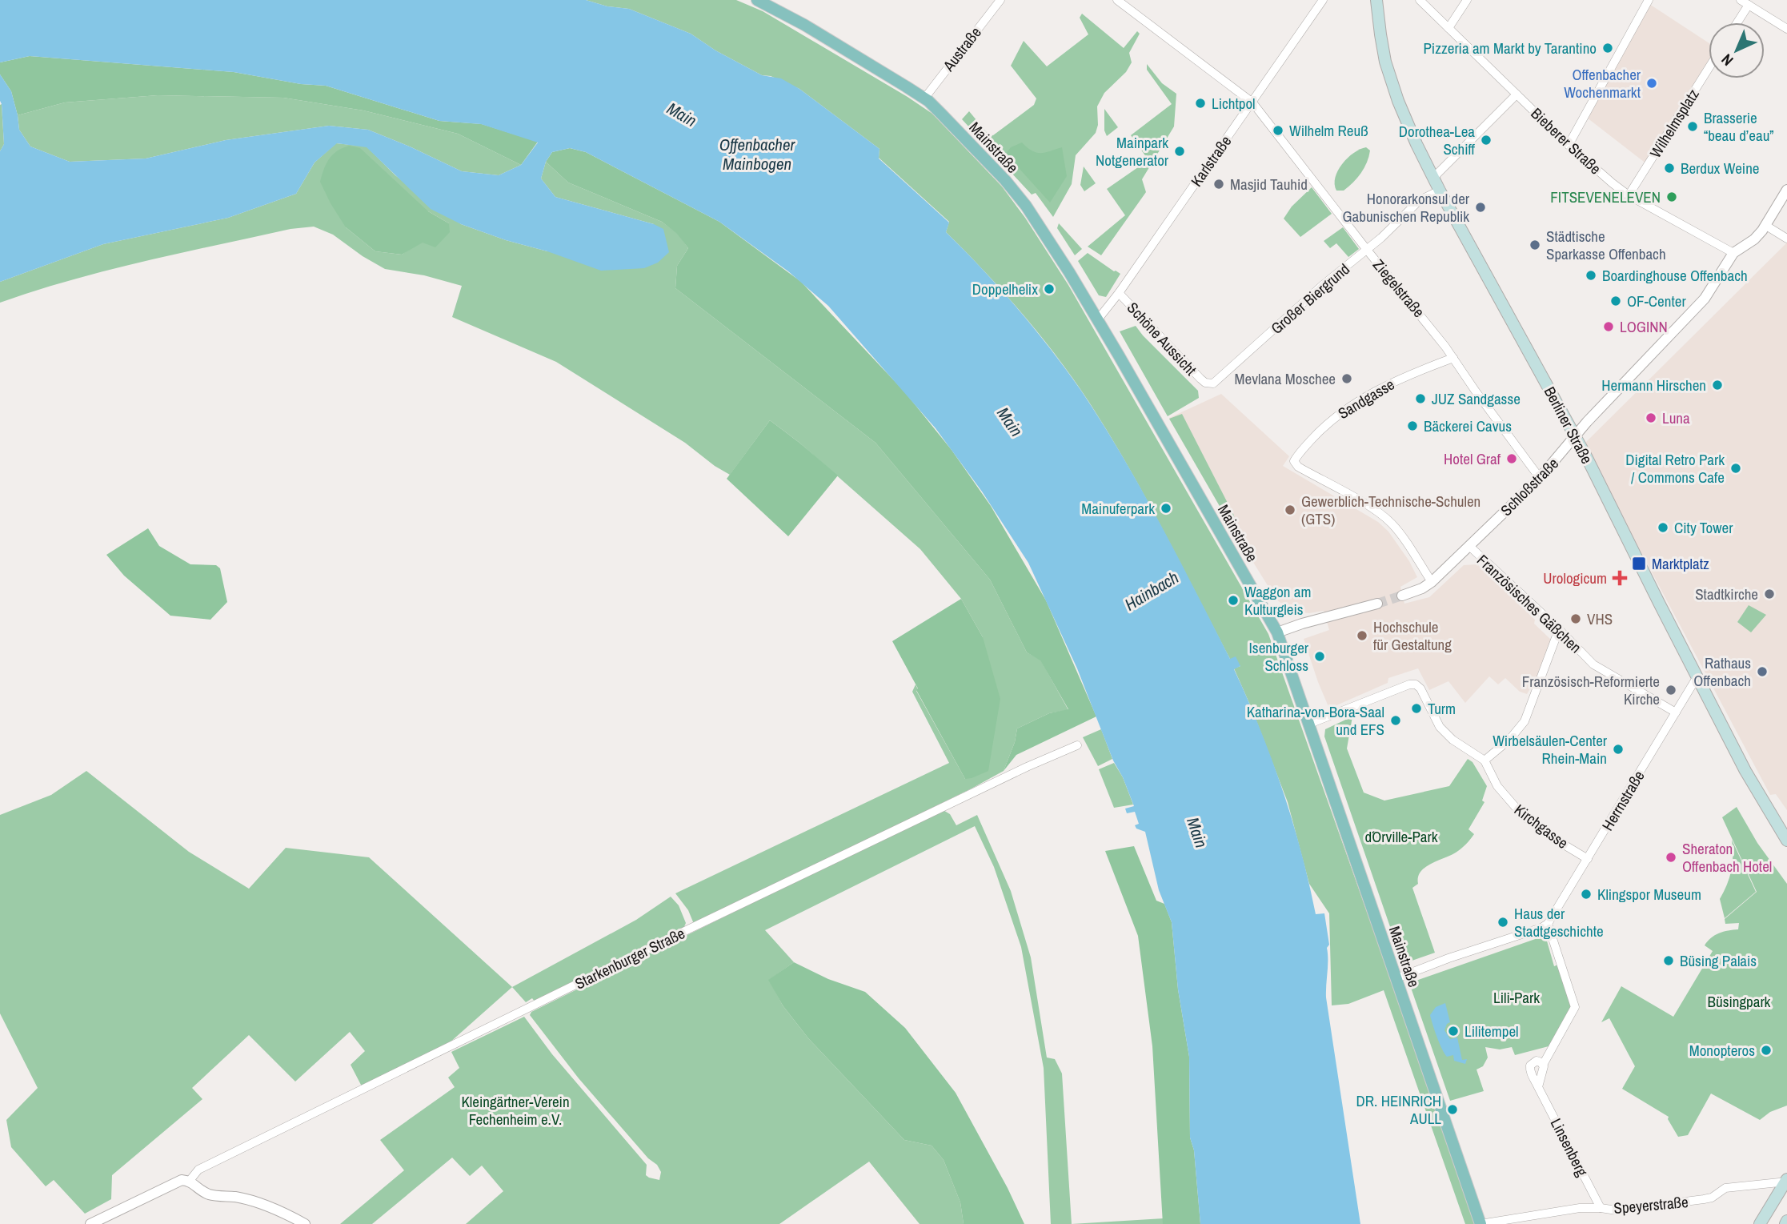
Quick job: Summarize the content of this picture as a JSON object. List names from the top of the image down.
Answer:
{
  "streets": {
    "main road": ["Mainstraße", "Berliner Straße"],
    "street": [
      "Austraße",
      "Wilhelmsplatz",
      "Bieberer Straße",
      "Karlstraße",
      "Ziegelstraße",
      "Großer Biergrund",
      "Schöne Aussicht",
      "Sandgasse",
      "Schloßstraße",
      "Französisches Gäßchen",
      "Herrnstraße",
      "Kirchgasse",
      "Starkenburger Straße",
      "Linsenberg",
      "Speyerstraße"
    ]
  },
  "crossings": [
    ["Austraße", "Mainstraße"],
    ["Wilhelmsplatz", "Bieberer Straße"],
    ["Mainstraße", "Karlstraße"],
    ["Mainstraße", "Kirchgasse"],
    ["Mainstraße", "Speyerstraße"],
    ["Karlstraße", "Ziegelstraße"],
    ["Karlstraße", "Schöne Aussicht"],
    ["Ziegelstraße", "Großer Biergrund"],
    ["Ziegelstraße", "Sandgasse"],
    ["Ziegelstraße", "Schloßstraße"],
    ["Großer Biergrund", "Schöne Aussicht"],
    ["Großer Biergrund", "Berliner Straße"],
    ["Sandgasse", "Schloßstraße"],
    ["Berliner Straße", "Schloßstraße"],
    ["Berliner Straße", "Herrnstraße"],
    ["Schloßstraße", "Französisches Gäßchen"],
    ["Französisches Gäßchen", "Herrnstraße"],
    ["Herrnstraße", "Kirchgasse"],
    ["Linsenberg", "Speyerstraße"]
  ],
  "water": ["Main", "Offenbacher Mainbogen", "Hainbach"],
  "parks": [
    "d´Orville-Park",
    "Lili-Park",
    "Büsingpark",
    "Kleingärtner-Verein Fechenheim e.V."
  ],
  "places": {
    "other": [
      "Pizzeria am Markt by Tarantino",
      "Offenbacher Wochenmarkt",
      "Lichtpol",
      "Brasserie “beau d’eau”",
      "Wilhelm Reuß",
      "Dorothea-Lea Schiff",
      "Mainpark Notgenerator",
      "Berdux Weine",
      "Masjid Tauhid",
      "FITSEVENELEVEN",
      "Honorarkonsul der Gabunischen Republik",
      "Städtische Sparkasse Offenbach",
      "Boardinghouse Offenbach",
      "Doppelhelix",
      "OF-Center",
      "LOGINN",
      "Mevlana Moschee",
      "Hermann Hirschen",
      "JUZ Sandgasse",
      "Luna",
      "Bäckerei Cavus",
      "Hotel Graf",
      "Digital Retro Park / Commons Cafe",
      "Mainuferpark",
      "Gewerblich-Technische-Schulen (GTS)",
      "City Tower",
      "Stadtkirche",
      "Waggon am Kulturgleis",
      "VHS",
      "Hochschule für Gestaltung",
      "Isenburger Schloss",
      "Rathaus Offenbach",
      "Französisch-Reformierte Kirche",
      "Turm",
      "Katharina-von-Bora-Saal und EFS",
      "Wirbelsäulen-Center Rhein-Main",
      "Sheraton Offenbach Hotel",
      "Klingspor Museum",
      "Haus der Stadtgeschichte",
      "Büsing Palais",
      "Lilitempel",
      "Monopteros",
      "DR. HEINRICH AULL"
    ],
    "transit": ["Marktplatz"],
    "health": ["Urologicum"]
  },
  "north": "bottom left"
}
